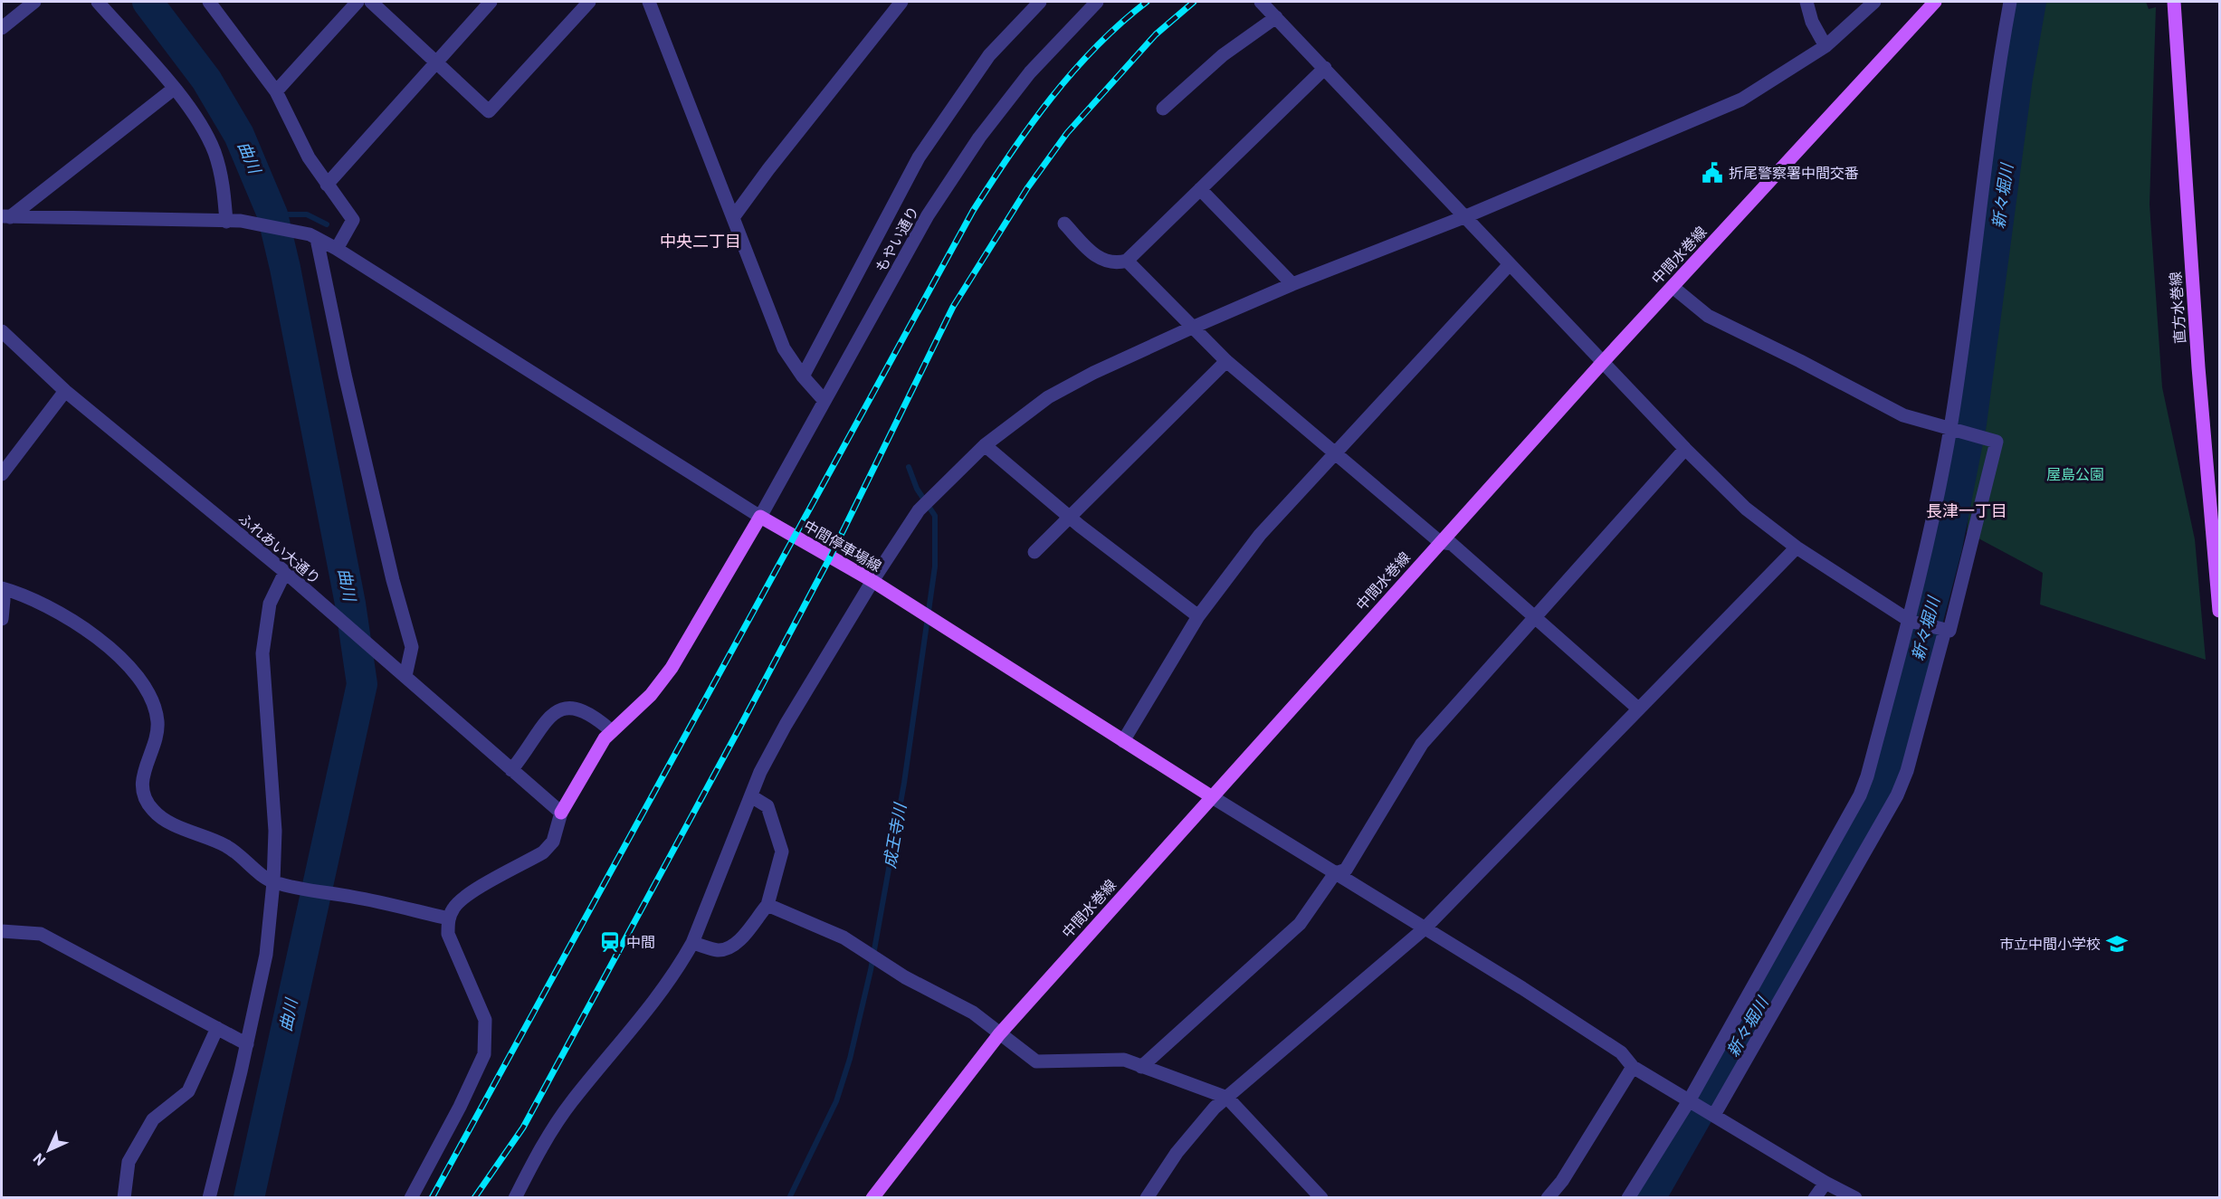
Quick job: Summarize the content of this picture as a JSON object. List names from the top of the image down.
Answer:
{
  "streets": {
    "main road": ["中間水巻線", "直方水巻線", "中間停車場線"],
    "street": ["もやい通り", "ふれあい大通り"]
  },
  "crossings": [
    ["もやい通り", "中間停車場線"],
    ["中間水巻線", "中間停車場線"]
  ],
  "districts": ["中央二丁目", "長津一丁目"],
  "water": ["曲川", "新々堀川", "成王寺川"],
  "parks": ["屋島公園"],
  "places": {
    "public building": ["折尾警察署中間交番"],
    "station": ["中間"],
    "school or university": ["市立中間小学校"]
  },
  "north": "bottom left"
}
